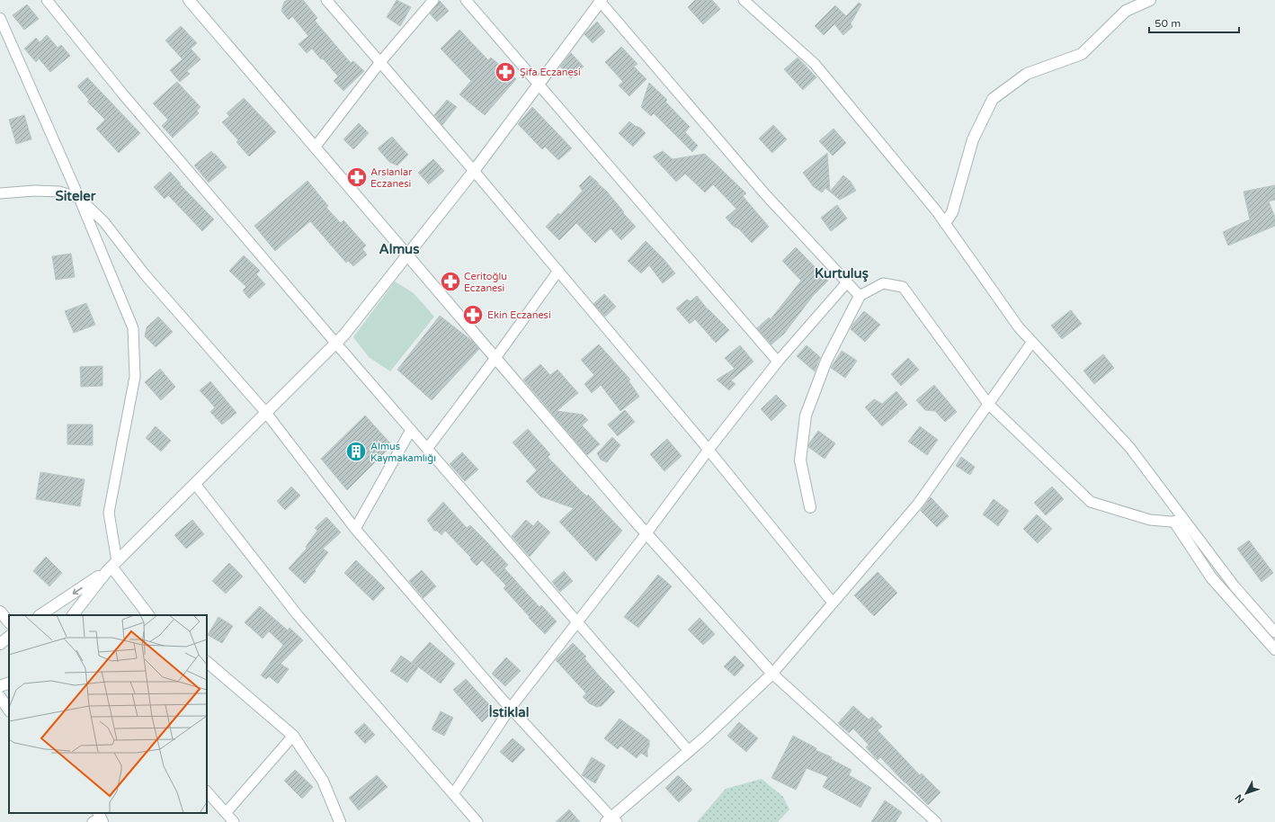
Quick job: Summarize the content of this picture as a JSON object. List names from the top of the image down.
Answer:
{
  "districts": [
    "Siteler",
    "Almus",
    "Kurtuluş",
    "İstiklal"
  ],
  "places": {
    "pharmacy": [
      "Şifa Eczanesi",
      "Arslanlar Eczanesi",
      "Ceritoğlu Eczanesi",
      "Ekin Eczanesi"
    ],
    "building": ["Almus Kaymakamlığı"]
  },
  "scale_bar": "50 m",
  "north": "bottom left"
}
